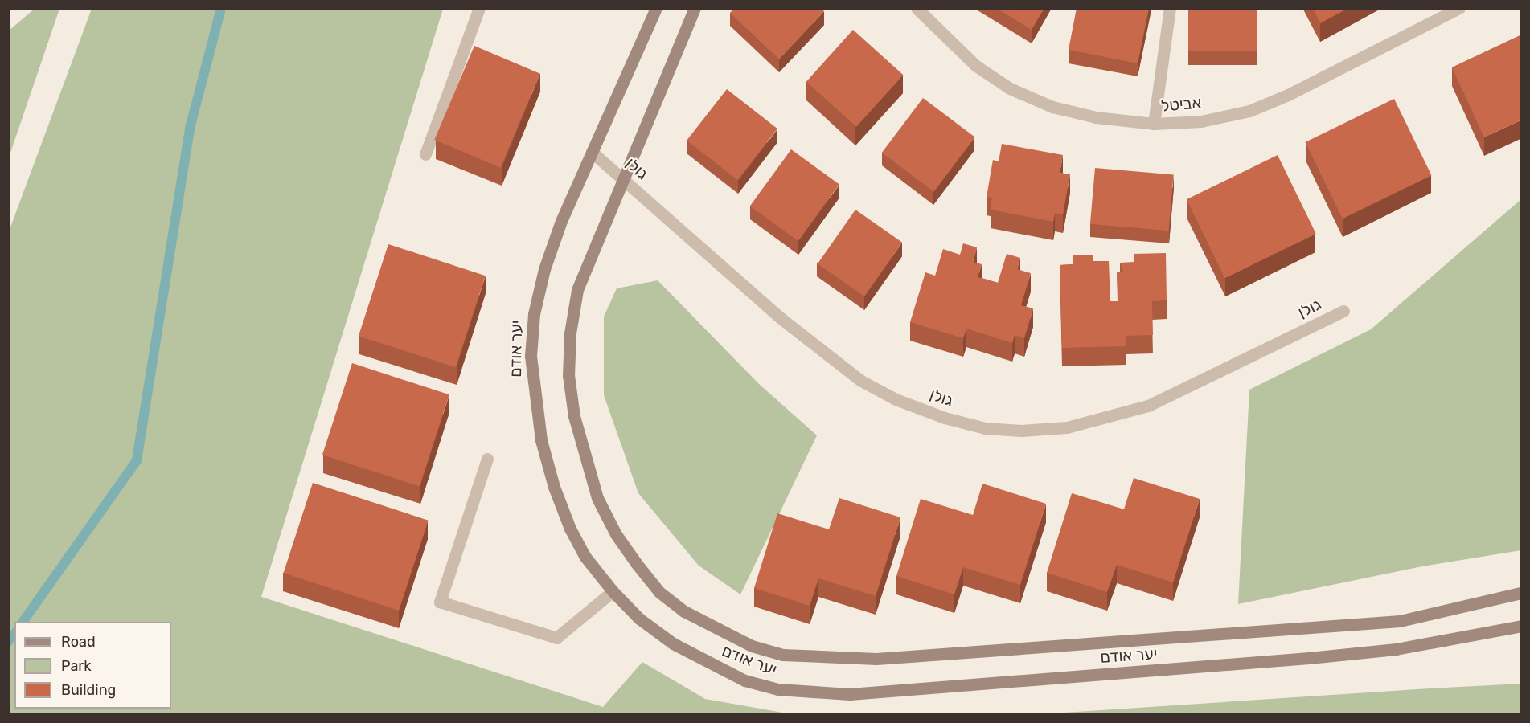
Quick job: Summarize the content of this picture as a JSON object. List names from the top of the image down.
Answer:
{
  "streets": {
    "street": ["אביטל", "גולן", "יער אודם"]
  },
  "crossings": [
    ["גולן", "יער אודם"]
  ],
  "legend": ["Road", "Park", "Building"]
}
